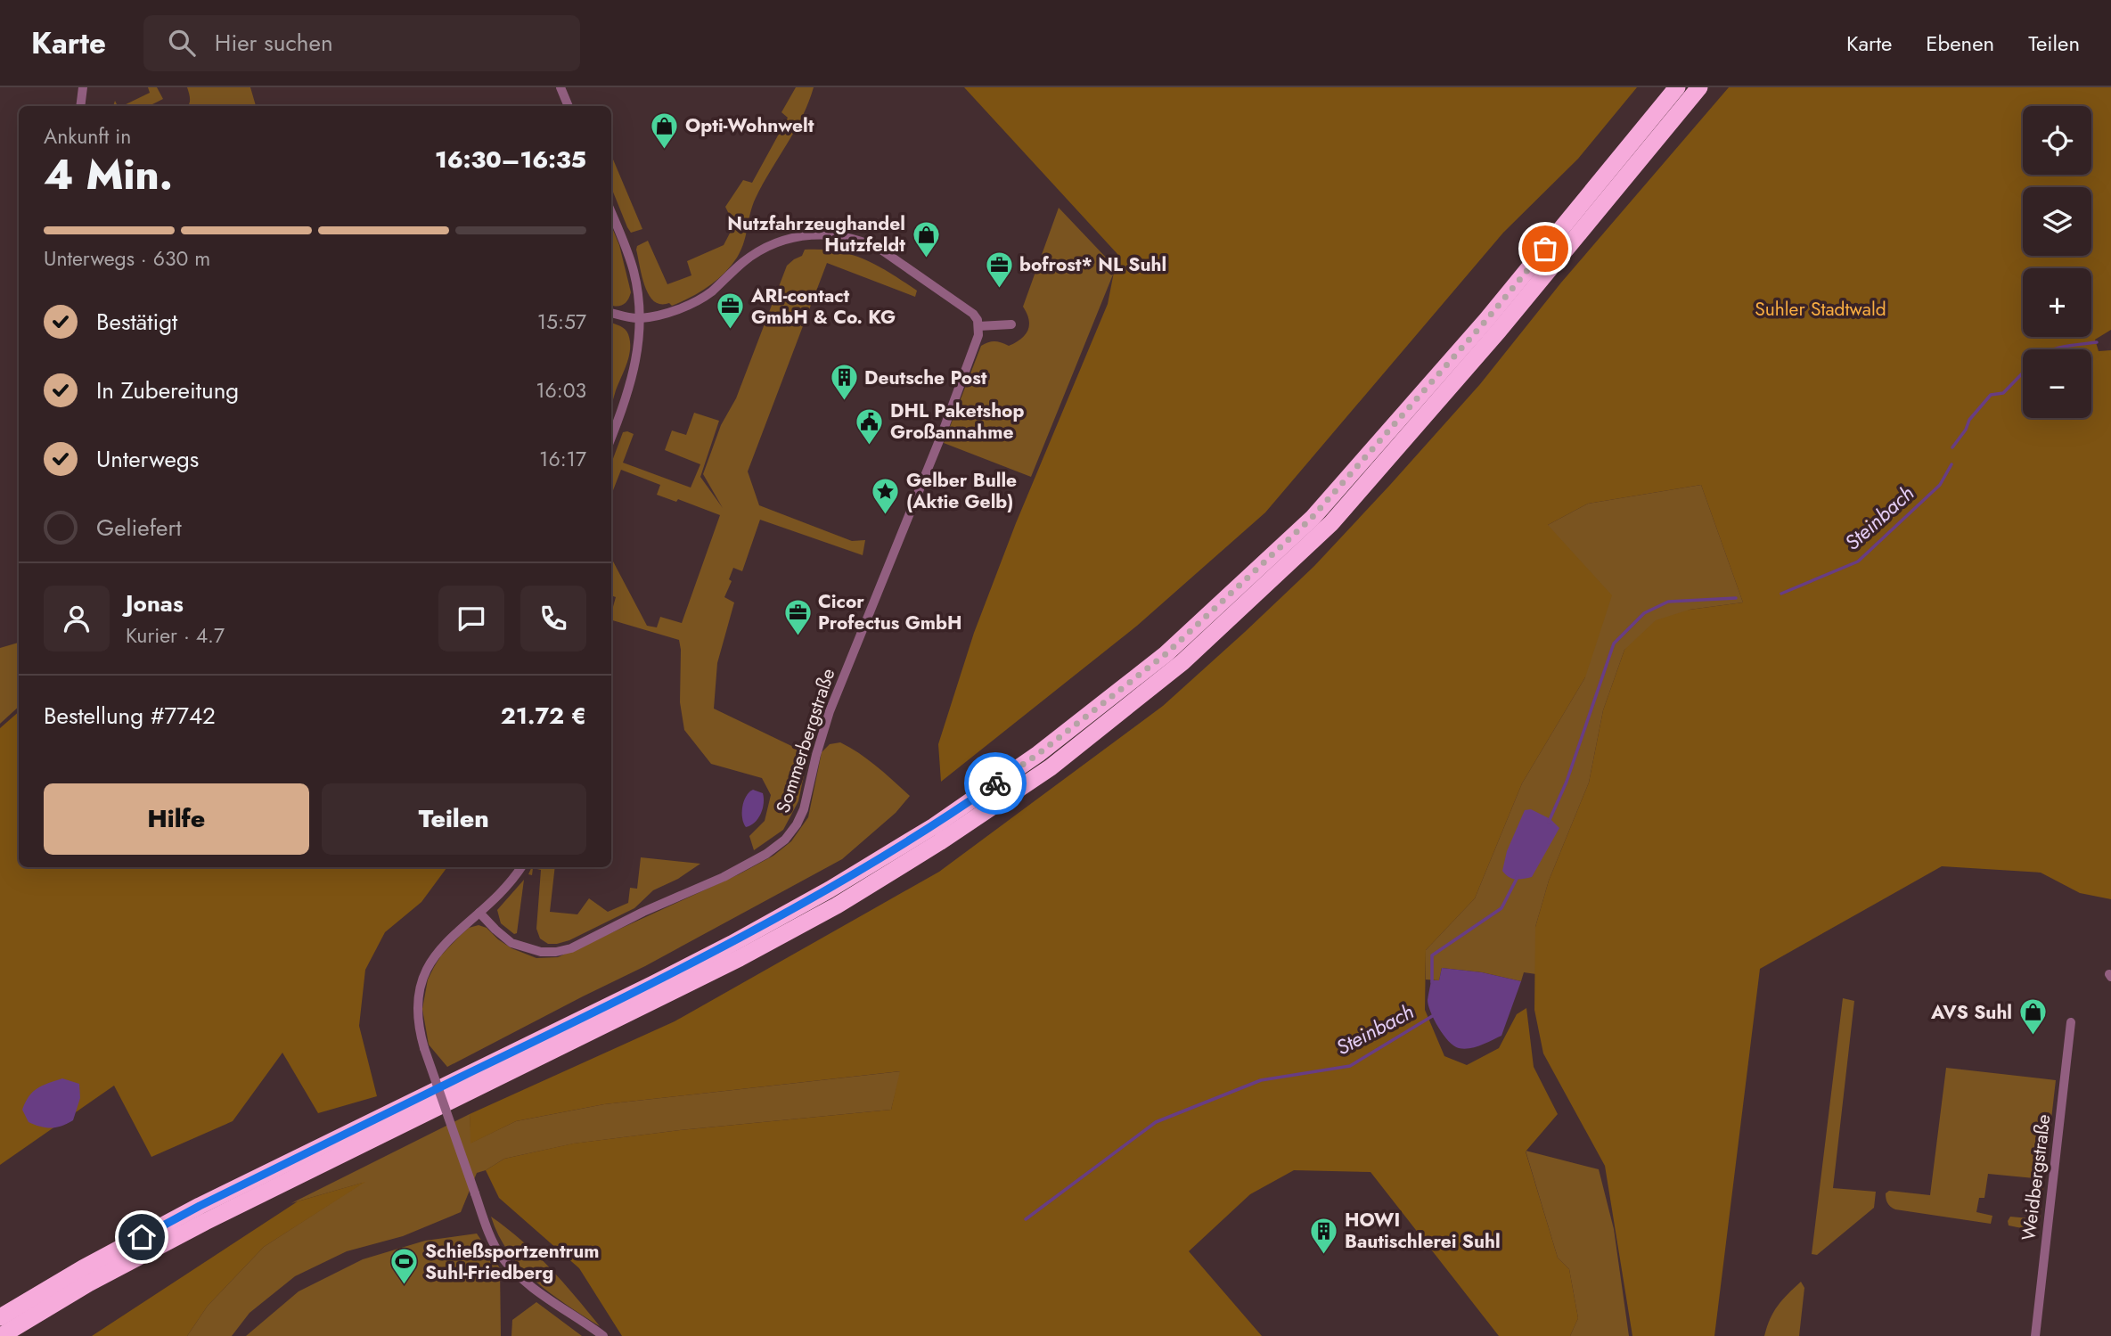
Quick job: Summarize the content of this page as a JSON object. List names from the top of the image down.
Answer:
{
  "streets": {
    "street": ["Sommerbergstraße", "Weidbergstraße"]
  },
  "water": ["Steinbach"],
  "parks": ["Suhler Stadtwald"],
  "places": {
    "shop": ["Opti-Wohnwelt", "Nutzfahrzeughandel Hutzfeldt", "AVS Suhl"],
    "office": ["bofrost* NL Suhl", "ARI-contact GmbH & Co. KG", "Cicor Profectus GmbH"],
    "building": ["Deutsche Post", "HOWI Bautischlerei Suhl"],
    "public building": ["DHL Paketshop Großannahme"],
    "place": ["Gelber Bulle (Aktie Gelb)"],
    "sports": ["Schießsportzentrum Suhl-Friedberg"]
  },
  "page": {
    "header": "Karte",
    "search": "Hier suchen",
    "nav": ["Karte", "Ebenen", "Teilen"],
    "map_buttons": ["+", "−"],
    "heading": ["4 Min.", "Ankunft in", "16:30–16:35"],
    "panel": [
      "Jonas",
      "Kurier · 4.7",
      "Bestellung #7742",
      "21.72 €"
    ],
    "bar": "Unterwegs · 630 m",
    "list": [
      ["Bestätigt", "15:57"],
      ["In Zubereitung", "16:03"],
      ["Unterwegs", "16:17"],
      "Geliefert"
    ],
    "buttons": ["Hilfe", "Teilen"]
  }
}
